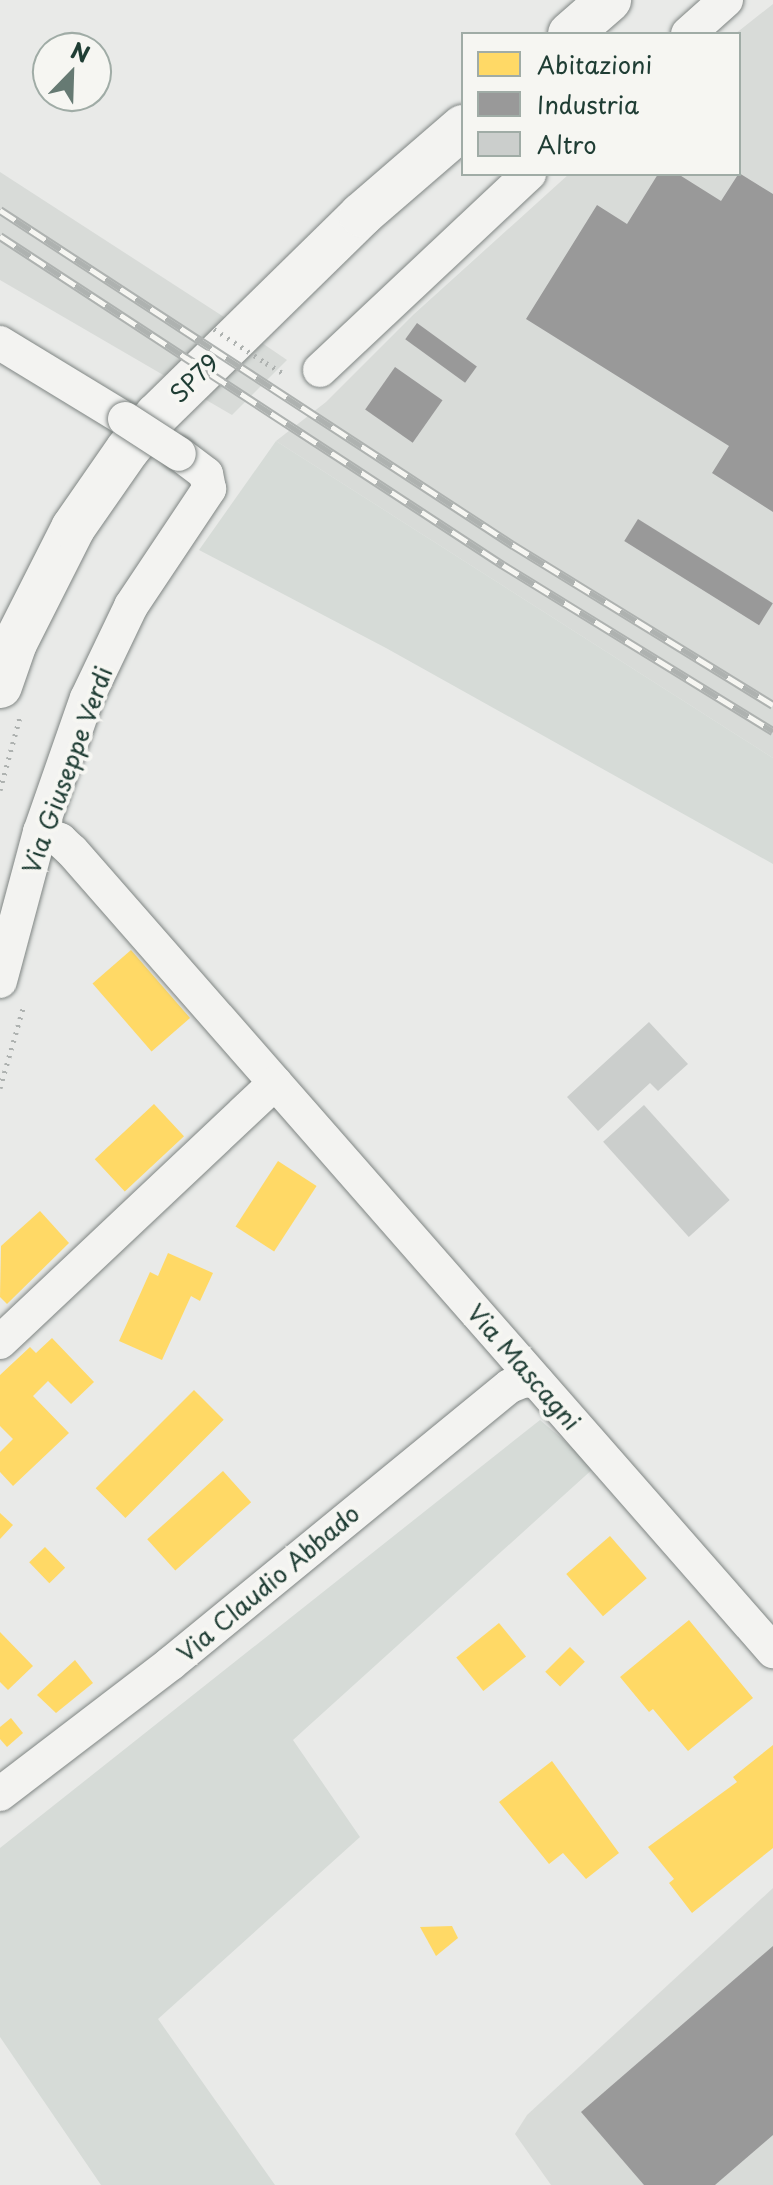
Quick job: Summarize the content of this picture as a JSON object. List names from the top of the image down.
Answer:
{
  "streets": {
    "main road": ["SP79"],
    "street": ["Via Giuseppe Verdi", "Via Mascagni", "Via Claudio Abbado"]
  },
  "crossings": [
    ["Via Giuseppe Verdi", "Via Mascagni"],
    ["Via Mascagni", "Via Claudio Abbado"]
  ],
  "legend": ["Abitazioni", "Industria", "Altro"],
  "north": "top right"
}
